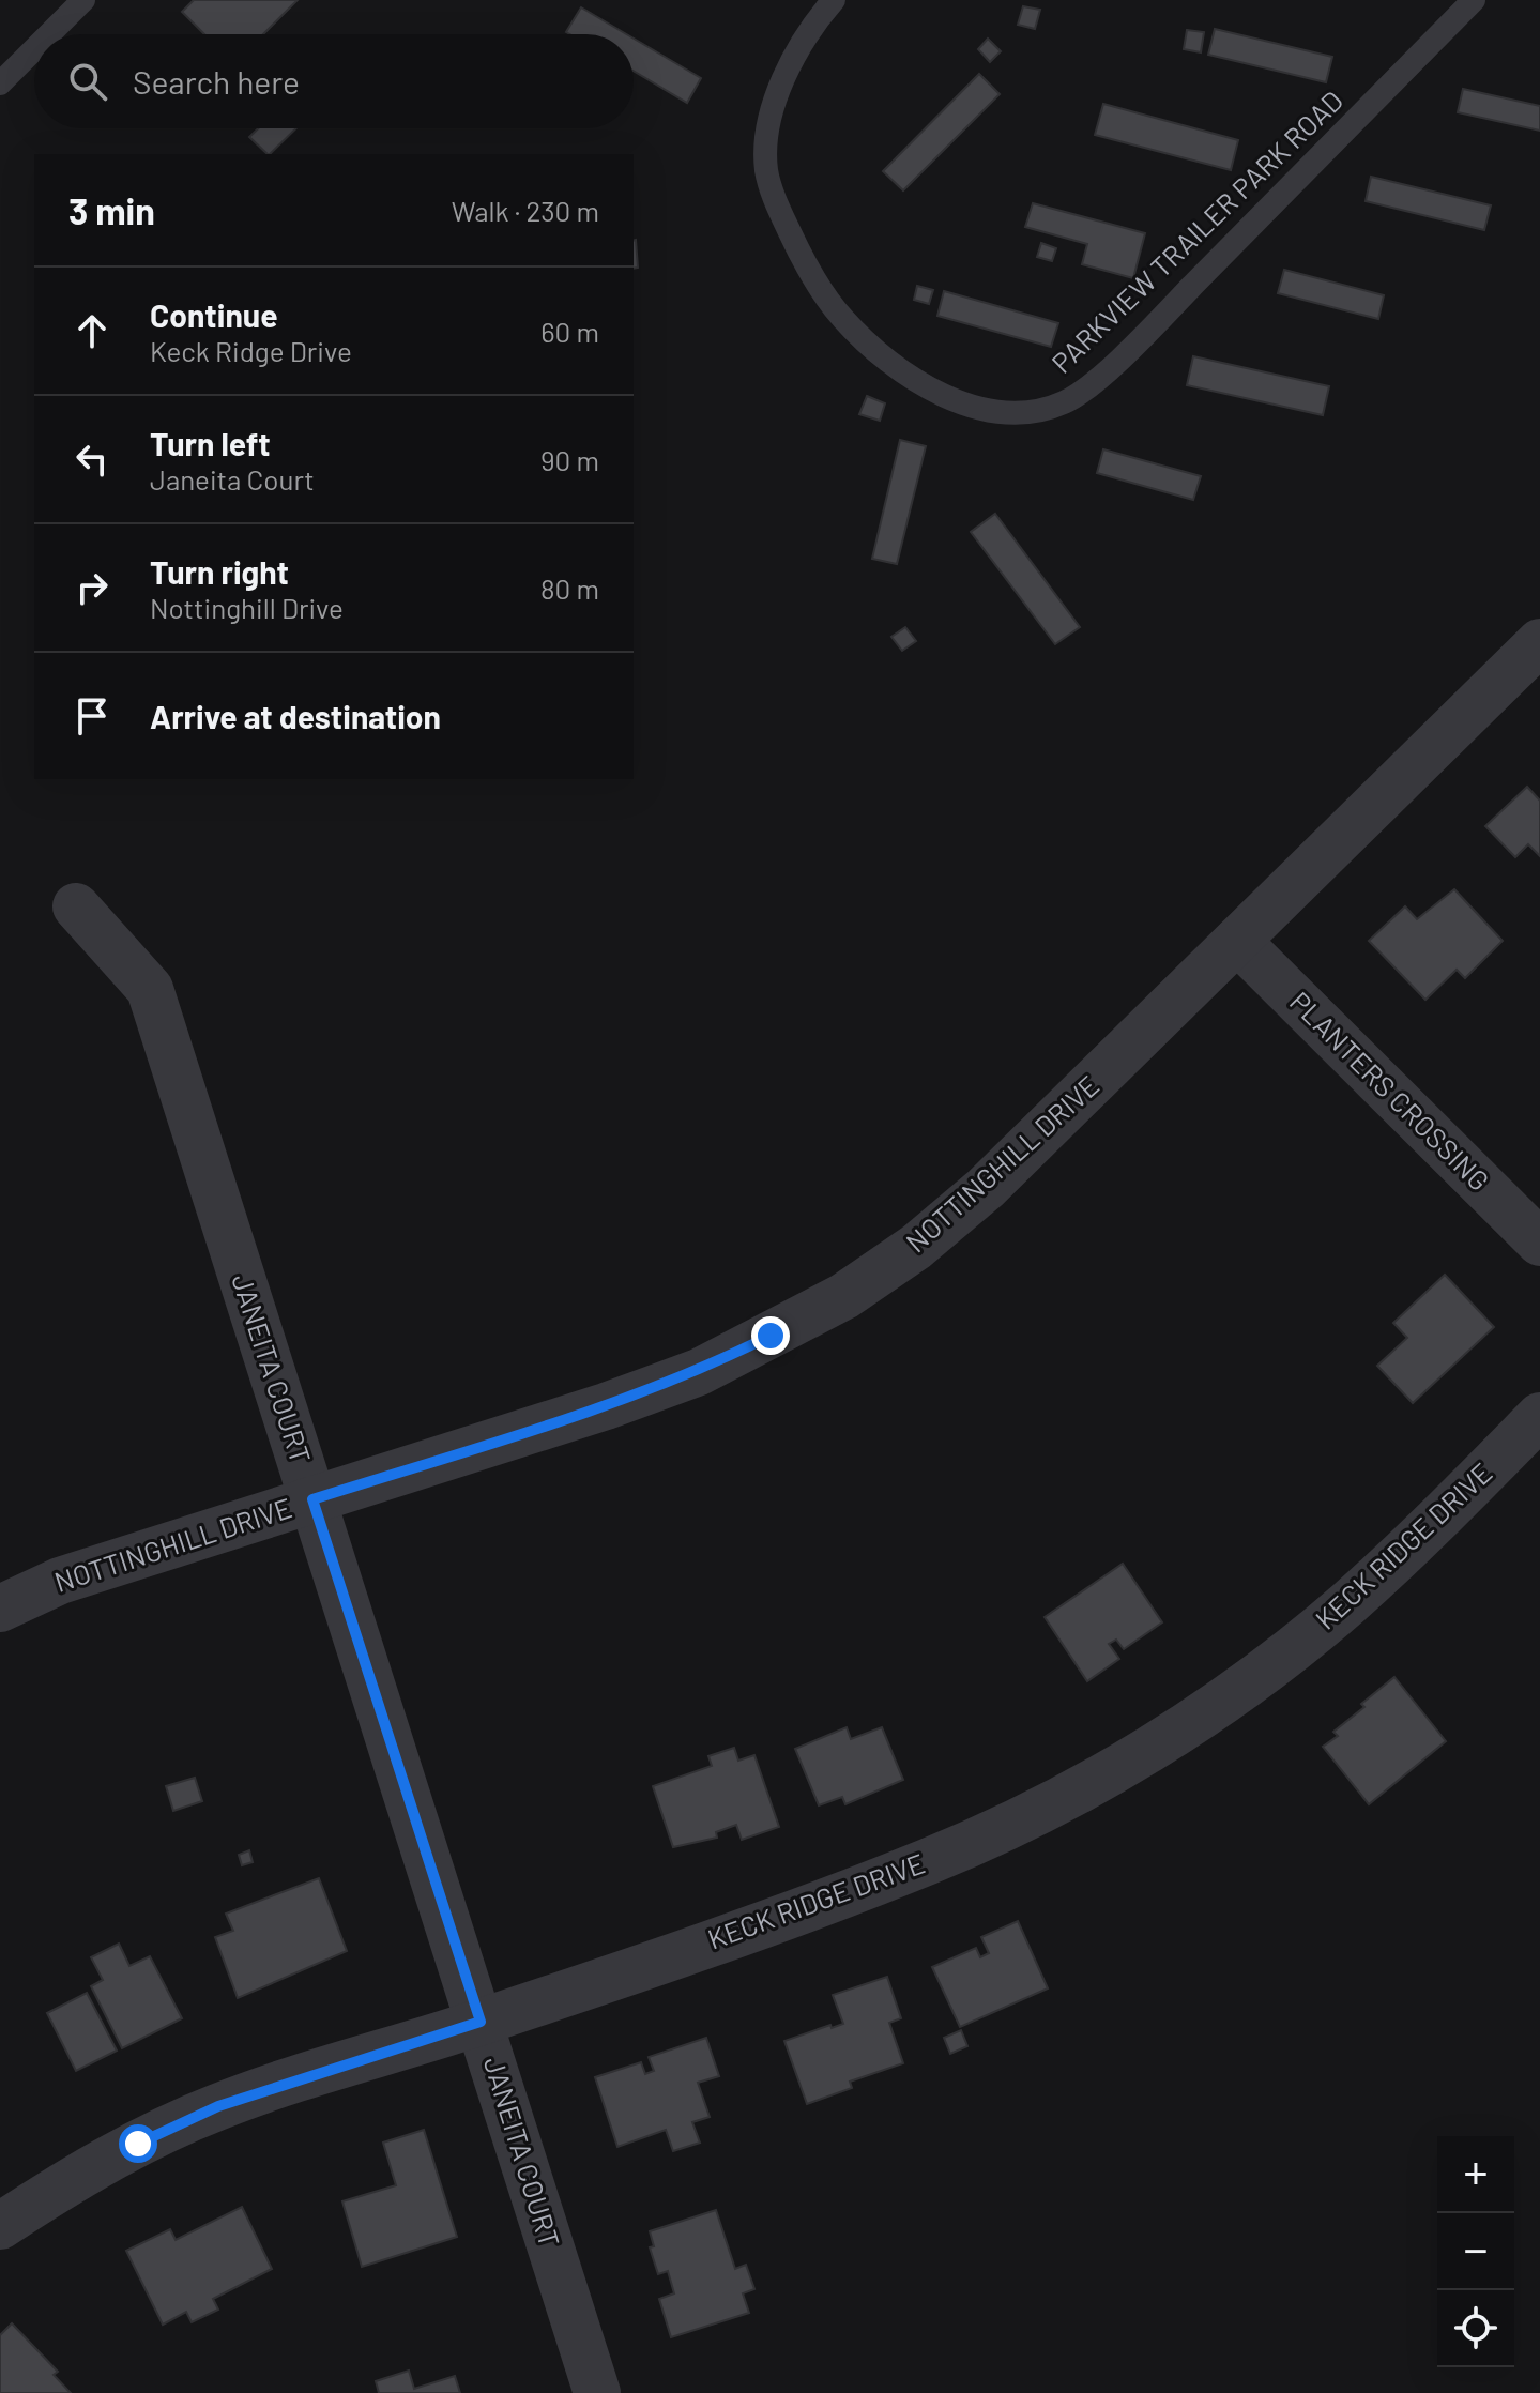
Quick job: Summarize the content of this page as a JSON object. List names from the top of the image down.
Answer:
{
  "streets": {
    "street": [
      "PLANTERS CROSSING",
      "NOTTINGHILL DRIVE",
      "JANEITA COURT",
      "KECK RIDGE DRIVE"
    ],
    "lane": ["PARKVIEW TRAILER PARK ROAD"]
  },
  "crossings": [
    ["PLANTERS CROSSING", "NOTTINGHILL DRIVE"],
    ["NOTTINGHILL DRIVE", "JANEITA COURT"],
    ["JANEITA COURT", "KECK RIDGE DRIVE"]
  ],
  "page": {
    "search": "Search here",
    "heading": ["3 min", "Walk · 230 m"],
    "list": [
      ["Continue", "Keck Ridge Drive", "60 m"],
      ["Turn left", "Janeita Court", "90 m"],
      ["Turn right", "Nottinghill Drive", "80 m"],
      "Arrive at destination"
    ],
    "map_buttons": ["+", "−"]
  }
}
